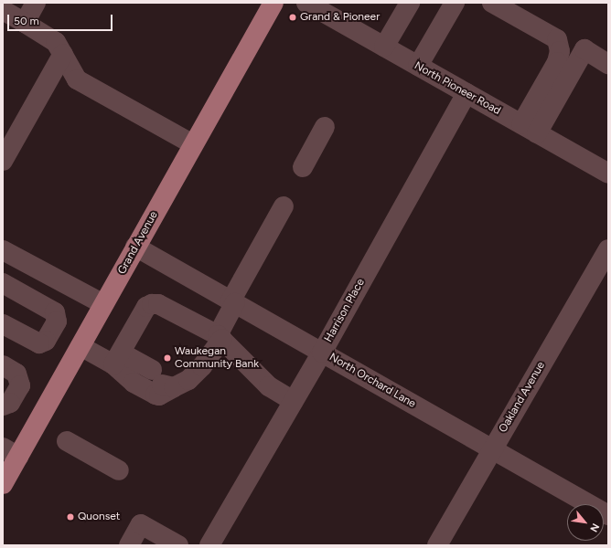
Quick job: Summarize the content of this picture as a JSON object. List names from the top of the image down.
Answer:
{
  "streets": {
    "main road": ["Grand Avenue"],
    "street": [
      "North Pioneer Road",
      "Harrison Place",
      "North Orchard Lane",
      "Oakland Avenue"
    ]
  },
  "crossings": [
    ["North Pioneer Road", "Harrison Place"],
    ["Grand Avenue", "North Orchard Lane"],
    ["Harrison Place", "North Orchard Lane"],
    ["North Orchard Lane", "Oakland Avenue"]
  ],
  "places": ["Grand & Pioneer", "Waukegan Community Bank", "Quonset"],
  "scale_bar": "50 m",
  "north": "bottom right"
}
